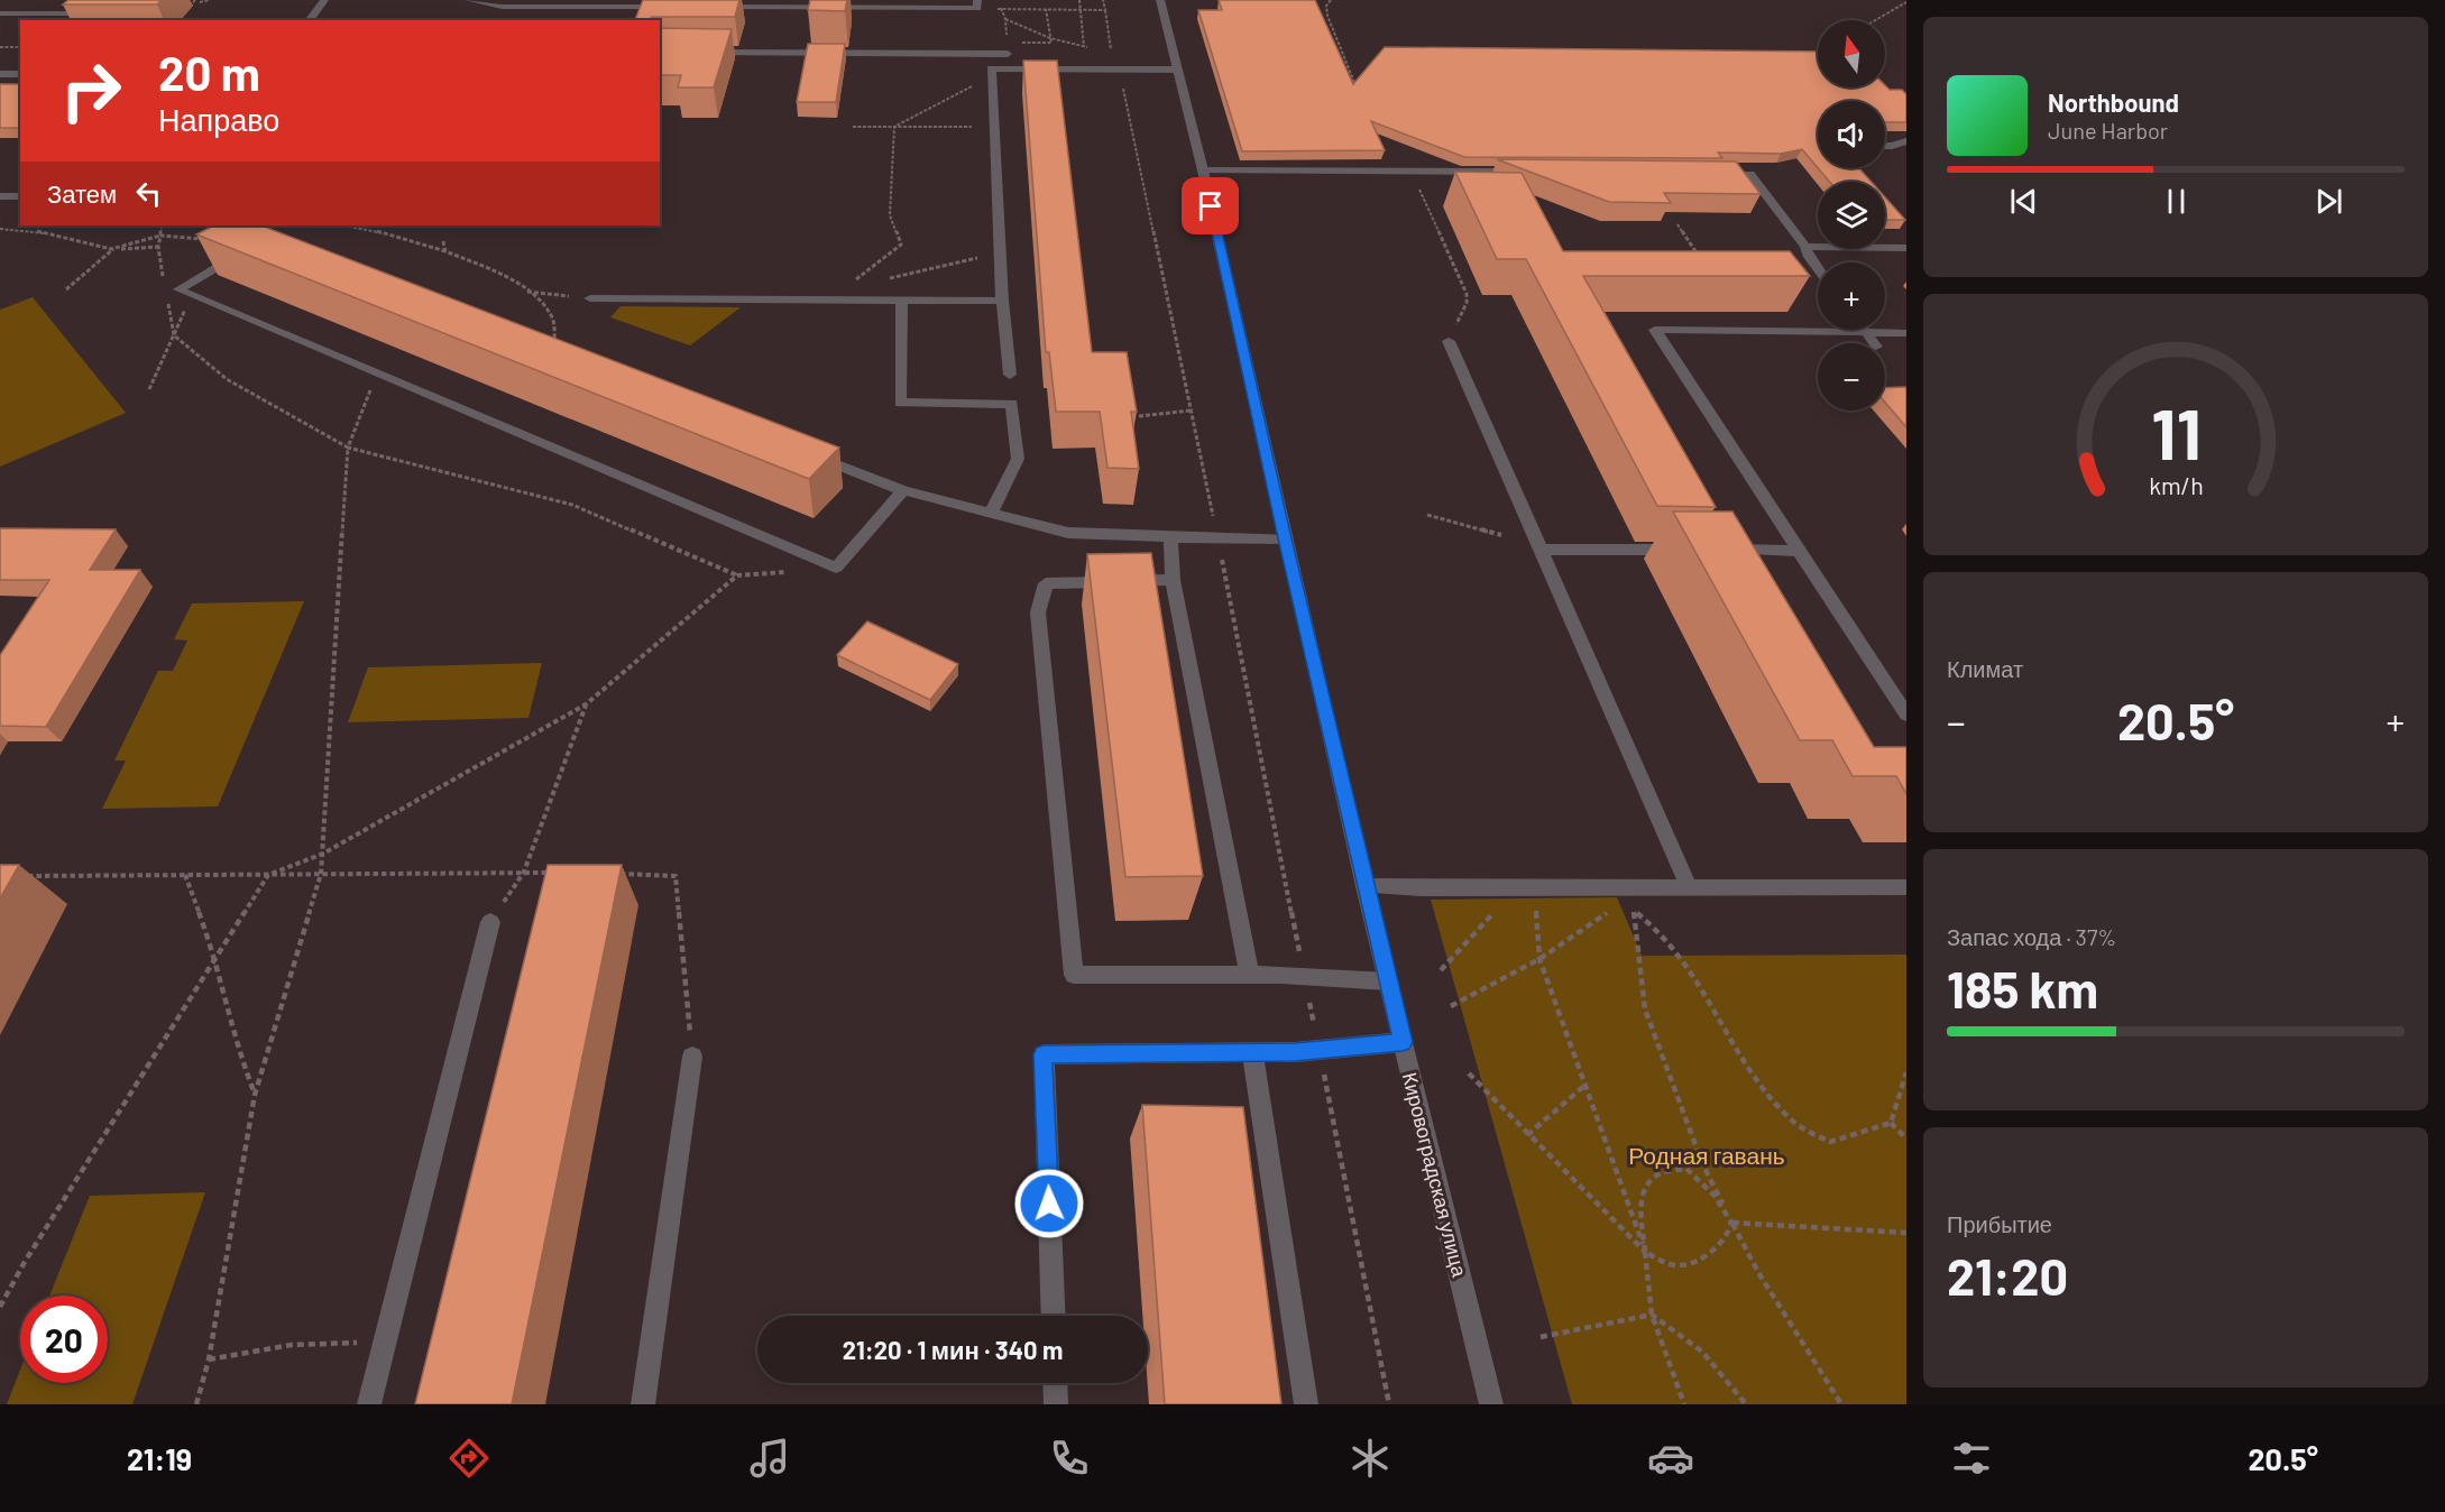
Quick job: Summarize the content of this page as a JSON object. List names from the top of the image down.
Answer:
{
  "streets": {
    "street": ["Кировоградская улица"]
  },
  "parks": ["Родная гавань"],
  "north": "top",
  "page": {
    "map_buttons": ["+", "−"],
    "turn": ["20 m", "Направо"],
    "song": ["Northbound", "June Harbor"],
    "then": "Затем",
    "tile": [
      "Климат",
      ["Запас хода · 37%", "185 km"],
      ["Прибытие", "21:20"]
    ],
    "heat": ["−", "20.5°", "+"],
    "limit": "20",
    "trip": "21:20 · 1 мин · 340 m",
    "tabs": ["21:19", "20.5°"],
    "gauge": ["11", "km/h"]
  }
}
